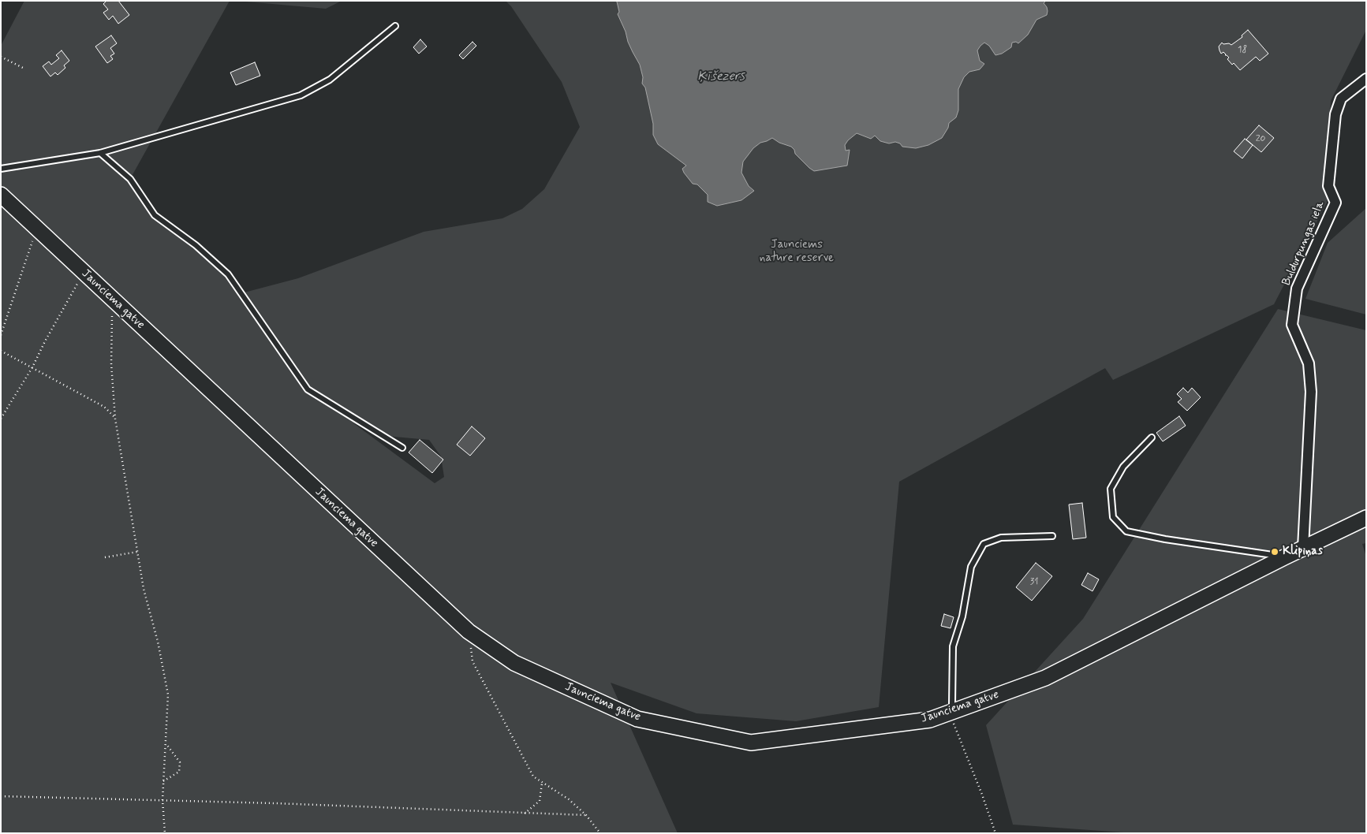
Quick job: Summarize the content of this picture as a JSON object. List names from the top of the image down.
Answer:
{
  "streets": {
    "main road": ["Jaunciema gatve"],
    "street": ["Buldurpungas iela"]
  },
  "crossings": [
    ["Buldurpungas iela", "Jaunciema gatve"]
  ],
  "water": ["Ķīšezers"],
  "parks": ["Jaunciems nature reserve"],
  "places": ["Klipiņas"],
  "house_numbers": ["18", "20", "31"]
}
